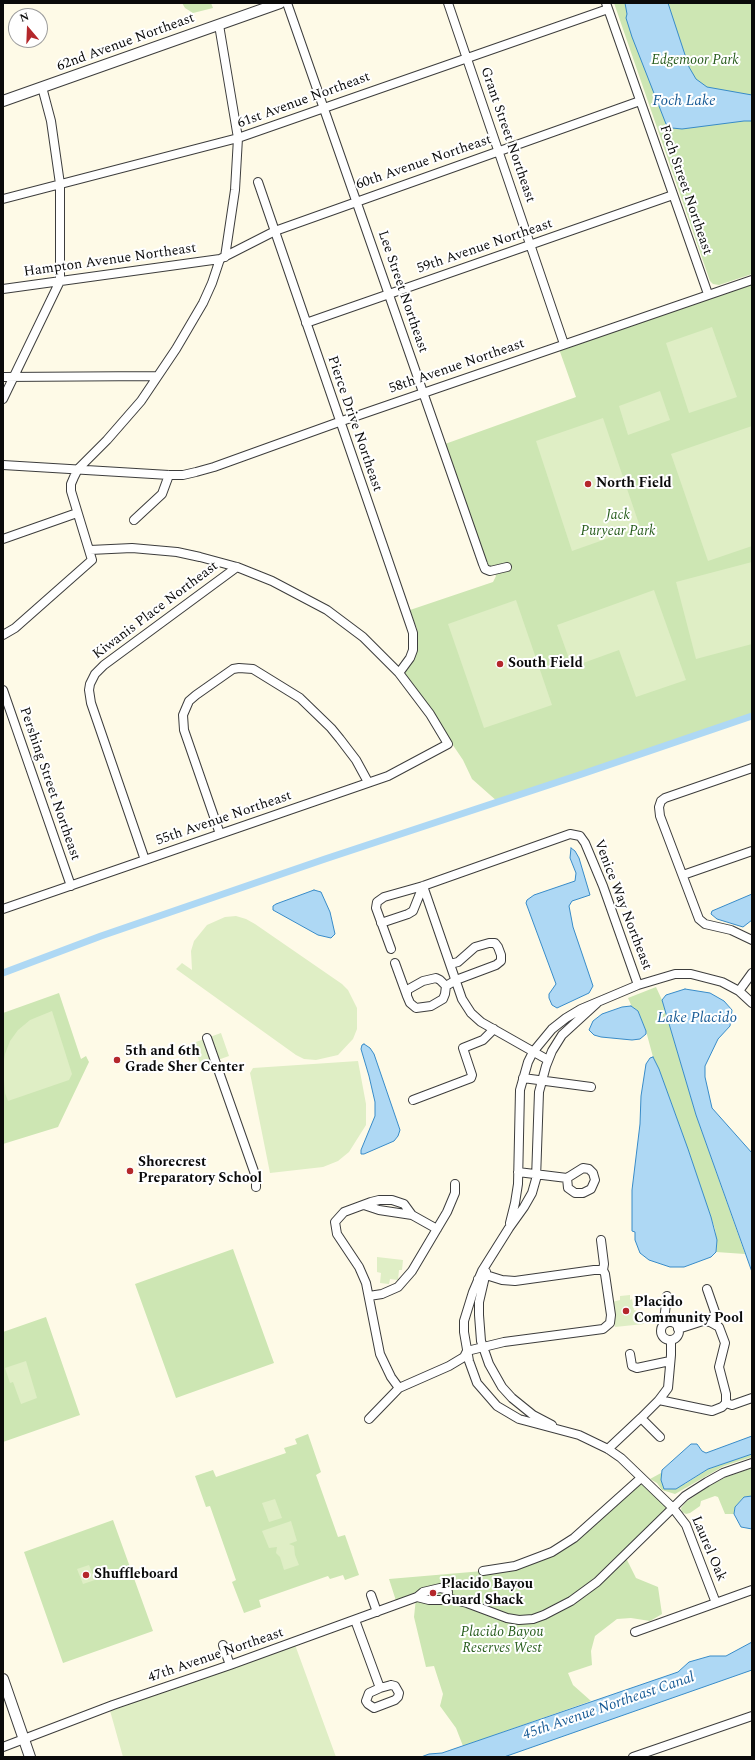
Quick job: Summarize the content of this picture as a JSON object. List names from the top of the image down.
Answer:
{
  "streets": {
    "street": [
      "62nd Avenue Northeast",
      "61st Avenue Northeast",
      "Grant Street Northeast",
      "60th Avenue Northeast",
      "Foch Street Northeast",
      "59th Avenue Northeast",
      "Hampton Avenue Northeast",
      "Lee Street Northeast",
      "58th Avenue Northeast",
      "Pierce Drive Northeast",
      "Kiwanis Place Northeast",
      "Pershing Street Northeast",
      "55th Avenue Northeast",
      "Venice Way Northeast",
      "Laurel Oak",
      "47th Avenue Northeast"
    ]
  },
  "crossings": [
    ["61st Avenue Northeast", "Grant Street Northeast"],
    ["61st Avenue Northeast", "Foch Street Northeast"],
    ["61st Avenue Northeast", "Lee Street Northeast"],
    ["Grant Street Northeast", "60th Avenue Northeast"],
    ["Grant Street Northeast", "59th Avenue Northeast"],
    ["Grant Street Northeast", "58th Avenue Northeast"],
    ["60th Avenue Northeast", "Foch Street Northeast"],
    ["60th Avenue Northeast", "Hampton Avenue Northeast"],
    ["60th Avenue Northeast", "Lee Street Northeast"],
    ["60th Avenue Northeast", "Pierce Drive Northeast"],
    ["Foch Street Northeast", "59th Avenue Northeast"],
    ["Foch Street Northeast", "58th Avenue Northeast"],
    ["59th Avenue Northeast", "Lee Street Northeast"],
    ["59th Avenue Northeast", "Pierce Drive Northeast"],
    ["Lee Street Northeast", "58th Avenue Northeast"],
    ["58th Avenue Northeast", "Pierce Drive Northeast"],
    ["Pierce Drive Northeast", "55th Avenue Northeast"],
    ["Kiwanis Place Northeast", "55th Avenue Northeast"],
    ["Pershing Street Northeast", "55th Avenue Northeast"],
    ["Laurel Oak", "47th Avenue Northeast"]
  ],
  "water": ["Foch Lake", "Lake Placido", "45th Avenue Northeast Canal"],
  "parks": ["Edgemoor Park", "Jack Puryear Park", "Placido Bayou Reserves West"],
  "places": [
    "North Field",
    "South Field",
    "5th and 6th Grade Sher Center",
    "Shorecrest Preparatory School",
    "Placido Community Pool",
    "Shuffleboard",
    "Placido Bayou Guard Shack"
  ],
  "north": "top"
}
